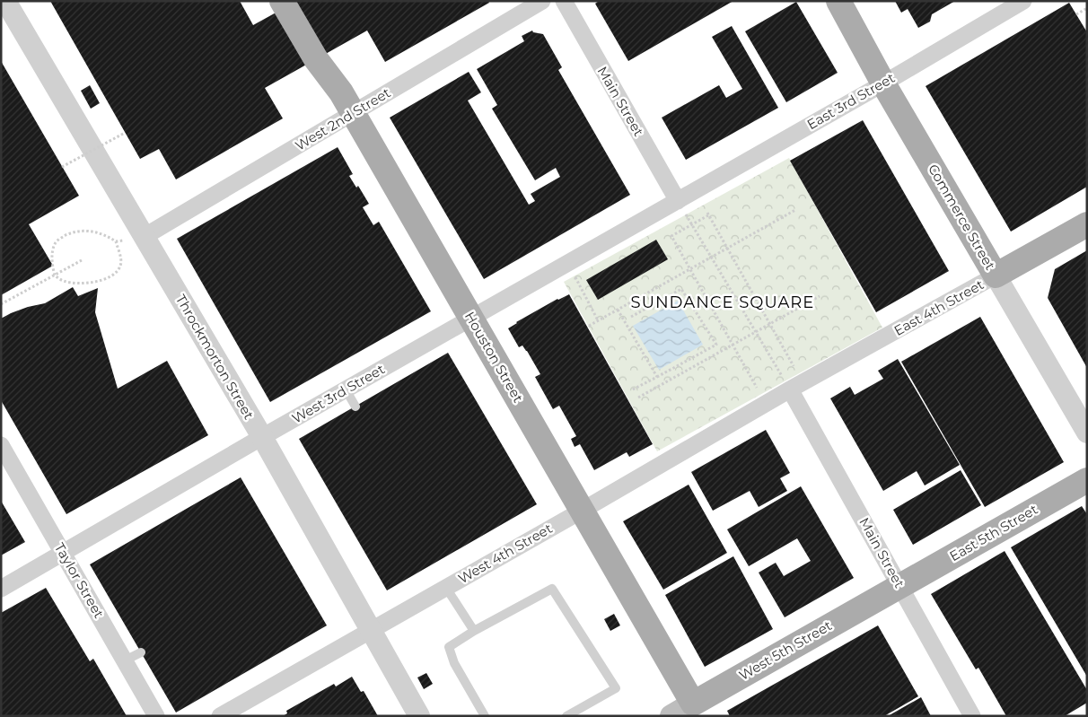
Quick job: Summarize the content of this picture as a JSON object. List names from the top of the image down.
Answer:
{
  "streets": {
    "main road": [
      "Commerce Street",
      "East 4th Street",
      "Houston Street",
      "East 5th Street",
      "West 5th Street"
    ],
    "street": [
      "Main Street",
      "East 3rd Street",
      "West 2nd Street",
      "Throckmorton Street",
      "West 3rd Street",
      "West 4th Street",
      "Taylor Street"
    ]
  },
  "crossings": [
    ["Main Street", "East 3rd Street"],
    ["Main Street", "East 4th Street"],
    ["Main Street", "West 3rd Street"],
    ["Main Street", "East 5th Street"],
    ["Main Street", "West 4th Street"],
    ["Main Street", "West 5th Street"],
    ["East 3rd Street", "Commerce Street"],
    ["East 3rd Street", "West 3rd Street"],
    ["West 2nd Street", "Throckmorton Street"],
    ["West 2nd Street", "Houston Street"],
    ["Commerce Street", "East 4th Street"],
    ["East 4th Street", "West 4th Street"],
    ["Throckmorton Street", "West 3rd Street"],
    ["Throckmorton Street", "West 4th Street"],
    ["Houston Street", "West 3rd Street"],
    ["Houston Street", "West 4th Street"],
    ["Houston Street", "West 5th Street"],
    ["West 3rd Street", "Taylor Street"],
    ["East 5th Street", "West 5th Street"]
  ],
  "districts": ["SUNDANCE SQUARE"]
}
